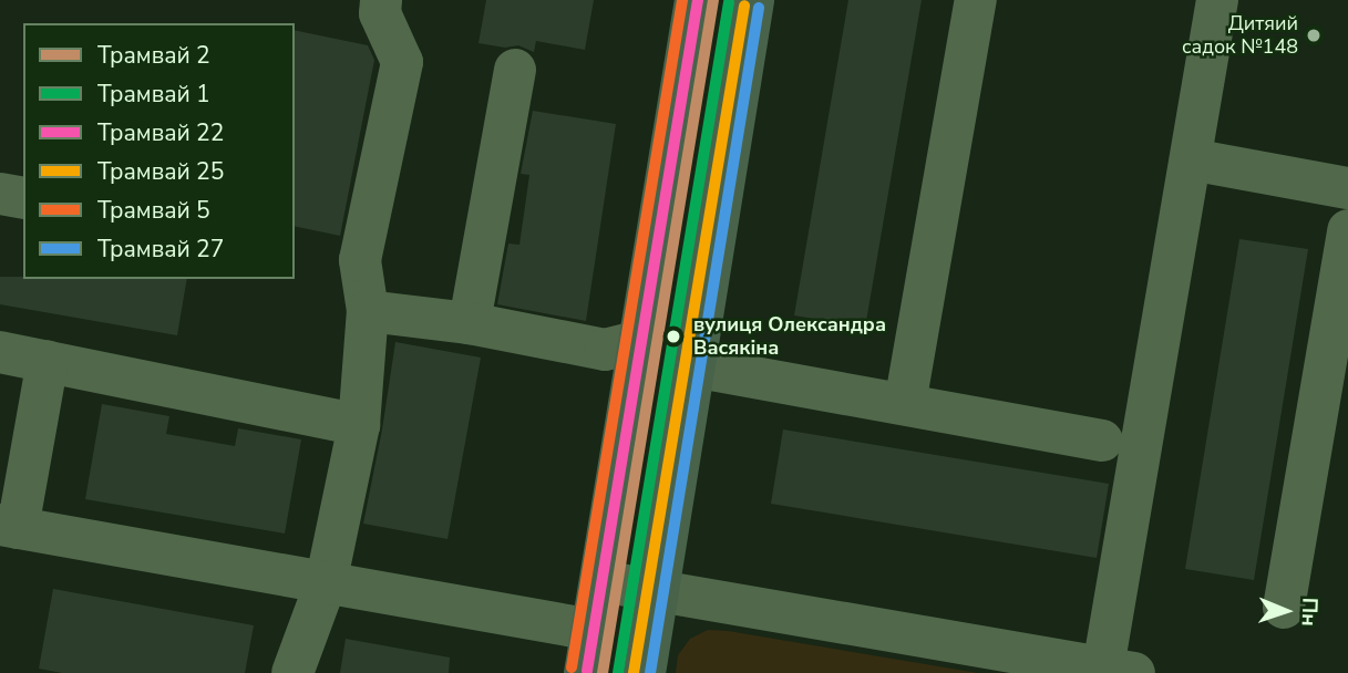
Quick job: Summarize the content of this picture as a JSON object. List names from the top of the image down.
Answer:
{
  "places": ["Дитяий садок №148", "вулиця Олександра Васякіна"],
  "lines": [
    "tram line 2",
    "tram line 22",
    "tram line 5",
    "tram line 1",
    "tram line 25",
    "tram line 27"
  ],
  "legend": [
    "Трамвай 2",
    "Трамвай 1",
    "Трамвай 22",
    "Трамвай 25",
    "Трамвай 5",
    "Трамвай 27"
  ],
  "north": "right"
}
